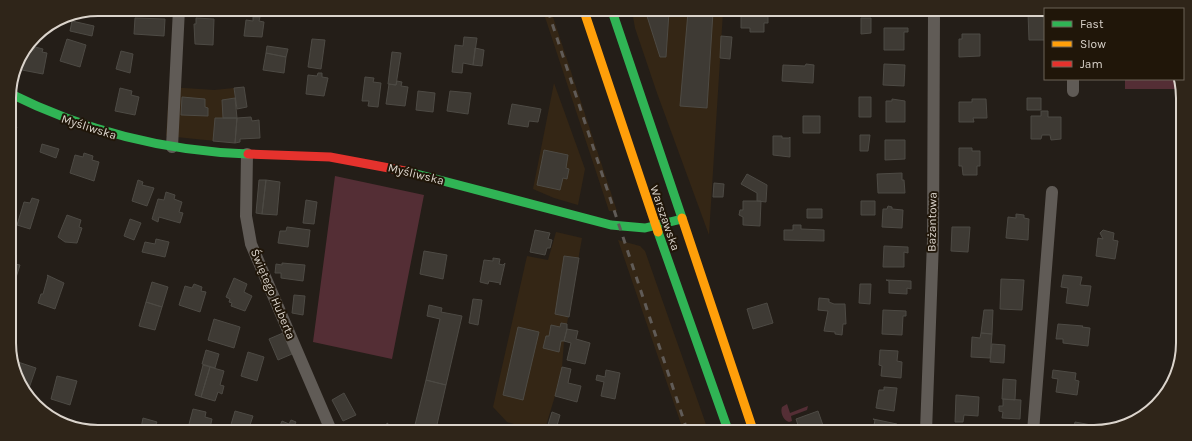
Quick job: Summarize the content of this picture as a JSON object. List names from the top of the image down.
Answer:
{
  "streets": {
    "main road": ["Myśliwska", "Warszawska"],
    "street": ["Bażantowa", "Świętego Huberta"]
  },
  "crossings": [
    ["Myśliwska", "Warszawska"],
    ["Myśliwska", "Świętego Huberta"]
  ],
  "legend": ["Fast", "Slow", "Jam"]
}
